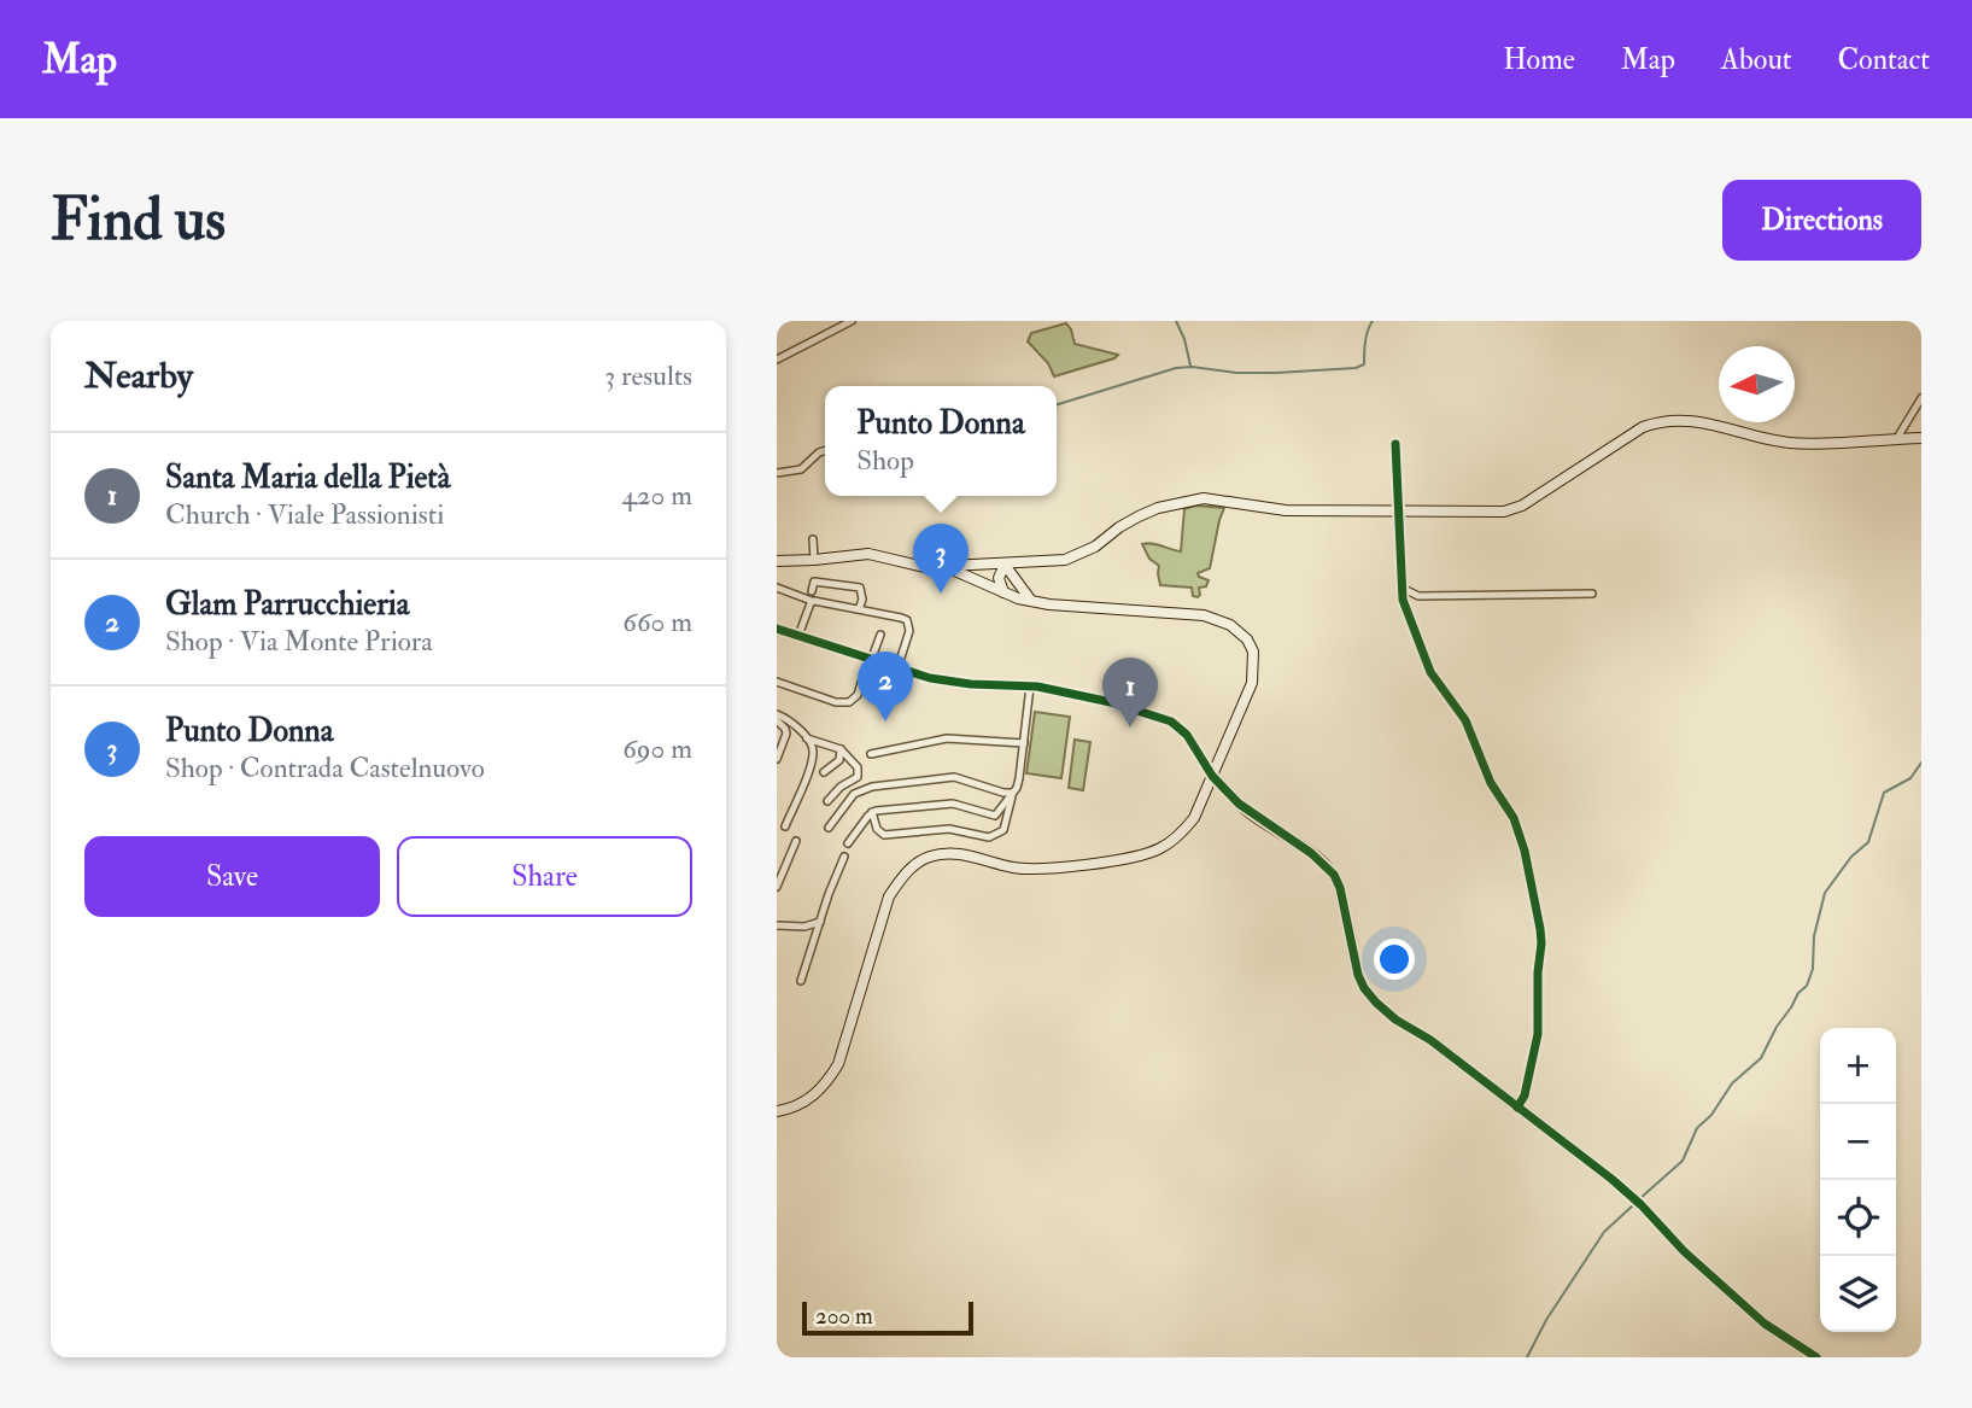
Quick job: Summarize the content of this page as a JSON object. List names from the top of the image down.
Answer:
{
  "scale_bar": "200 m",
  "north": "left",
  "page": {
    "header": "Map",
    "nav": [
      "Home",
      "Map",
      "About",
      "Contact"
    ],
    "buttons": [
      "Directions",
      ["Save", "Share"]
    ],
    "title": "Find us",
    "heading": ["Nearby", "3 results"],
    "popup": ["Punto Donna", "Shop"],
    "list": [
      {
        "mark": "1",
        "name": "Santa Maria della Pietà",
        "note": "Church · Viale Passionisti",
        "value": "420 m"
      },
      {
        "mark": "2",
        "name": "Glam Parrucchieria",
        "note": "Shop · Via Monte Priora",
        "value": "660 m"
      },
      {
        "mark": "3",
        "name": "Punto Donna",
        "note": "Shop · Contrada Castelnuovo",
        "value": "690 m"
      }
    ],
    "pins": ["3", "2", "1"],
    "map_buttons": ["+", "−"],
    "scale": "200 m"
  }
}
